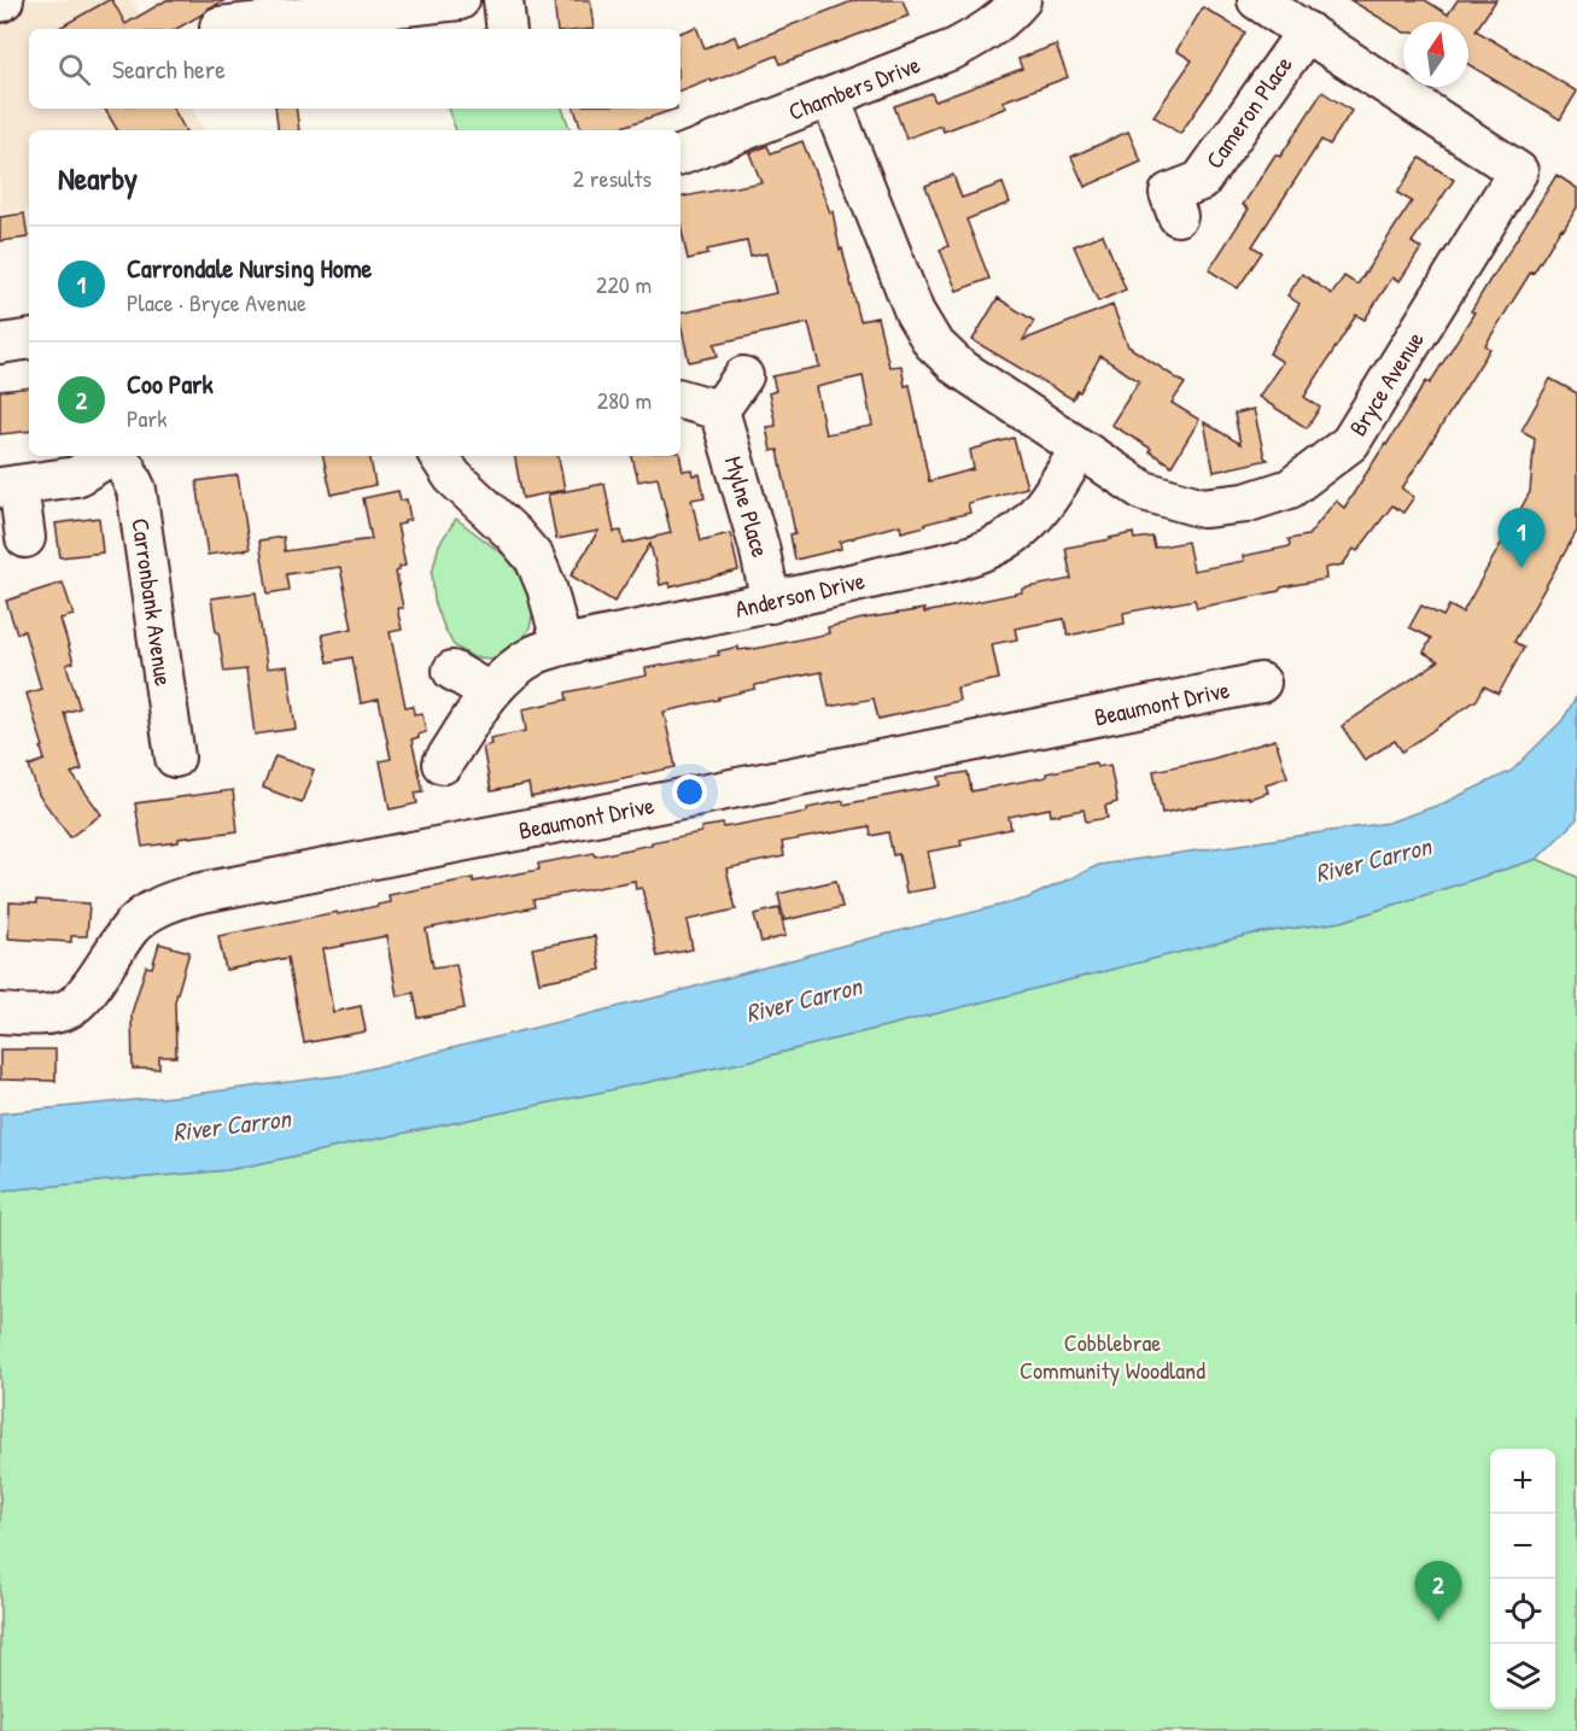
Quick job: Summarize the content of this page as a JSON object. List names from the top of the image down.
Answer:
{
  "streets": {
    "street": [
      "Chambers Drive",
      "Cameron Place",
      "Bryce Avenue",
      "Mylne Place",
      "Anderson Drive",
      "Carronbank Avenue",
      "Beaumont Drive"
    ]
  },
  "crossings": [
    ["Chambers Drive", "Bryce Avenue"],
    ["Cameron Place", "Bryce Avenue"],
    ["Bryce Avenue", "Anderson Drive"],
    ["Mylne Place", "Anderson Drive"]
  ],
  "water": ["River Carron"],
  "parks": ["Cobblebrae Community Woodland"],
  "north": "top",
  "page": {
    "search": "Search here",
    "heading": ["Nearby", "2 results"],
    "list": [
      {
        "mark": "1",
        "name": "Carrondale Nursing Home",
        "note": "Place · Bryce Avenue",
        "value": "220 m"
      },
      {
        "mark": "2",
        "name": "Coo Park",
        "note": "Park",
        "value": "280 m"
      }
    ],
    "pins": ["1", "2"],
    "map_buttons": ["+", "−"]
  }
}
